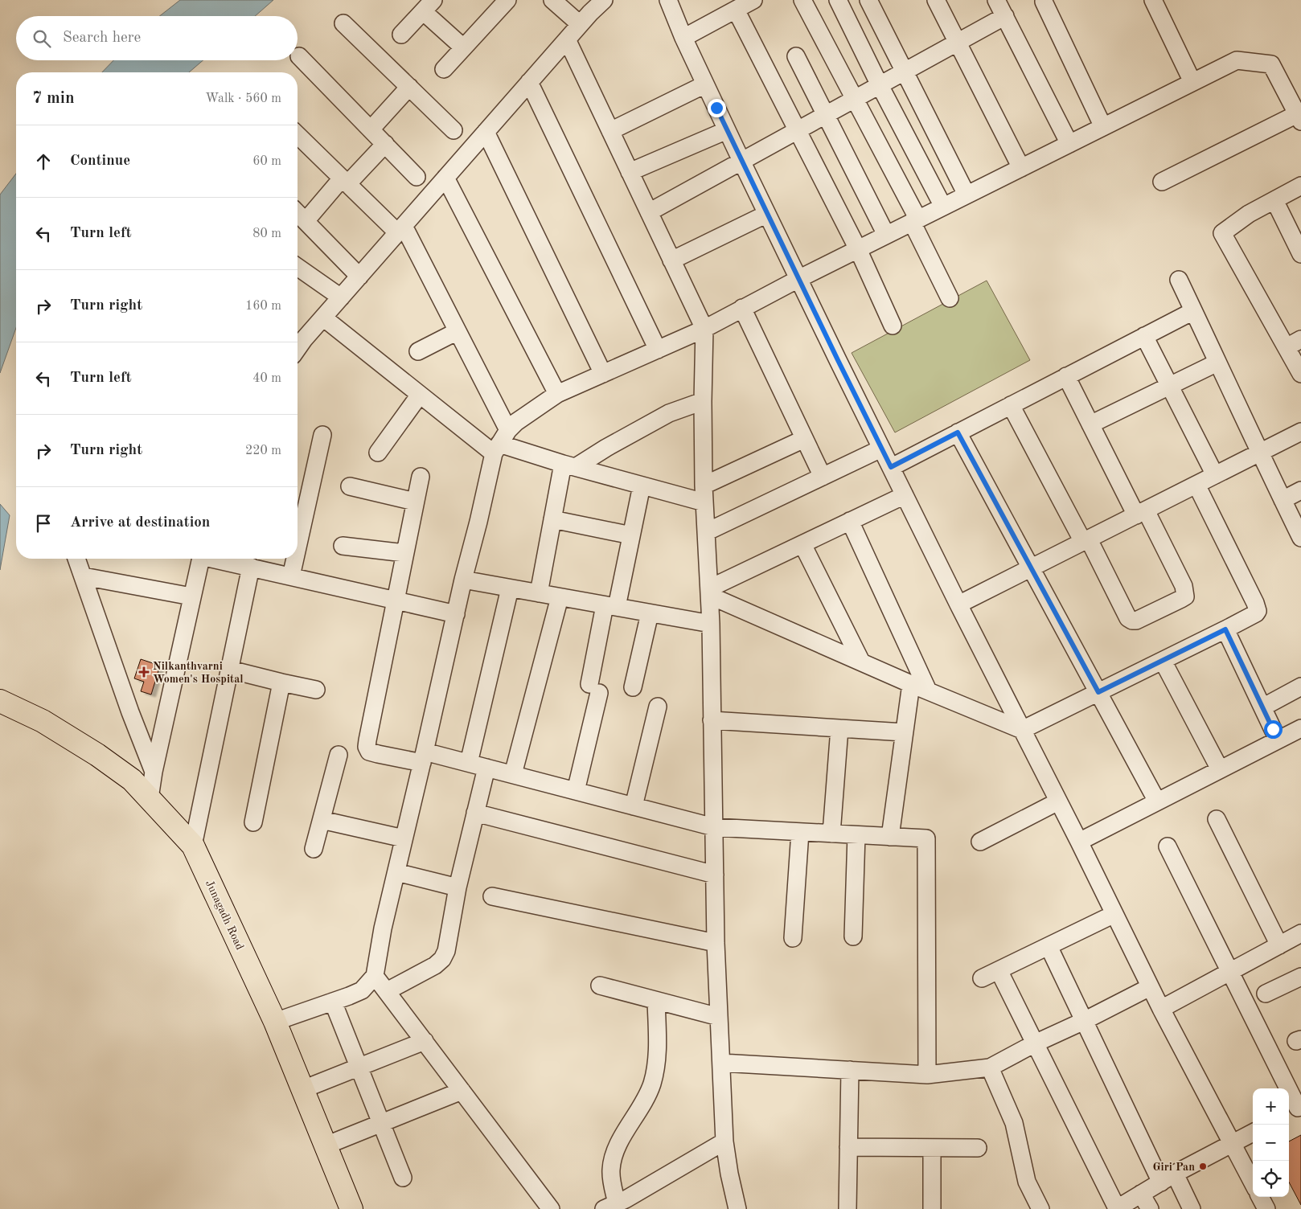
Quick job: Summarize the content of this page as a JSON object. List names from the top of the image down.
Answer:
{
  "streets": {
    "main road": ["Junagadh Road"]
  },
  "places": {
    "health": ["Nilkanthvarni Women's Hospital"],
    "other": ["Giri Pan"]
  },
  "page": {
    "search": "Search here",
    "heading": ["7 min", "Walk · 560 m"],
    "list": [
      ["Continue", "60 m"],
      ["Turn left", "80 m"],
      ["Turn right", "160 m"],
      ["Turn left", "40 m"],
      ["Turn right", "220 m"],
      "Arrive at destination"
    ],
    "map_buttons": ["+", "−"]
  }
}
